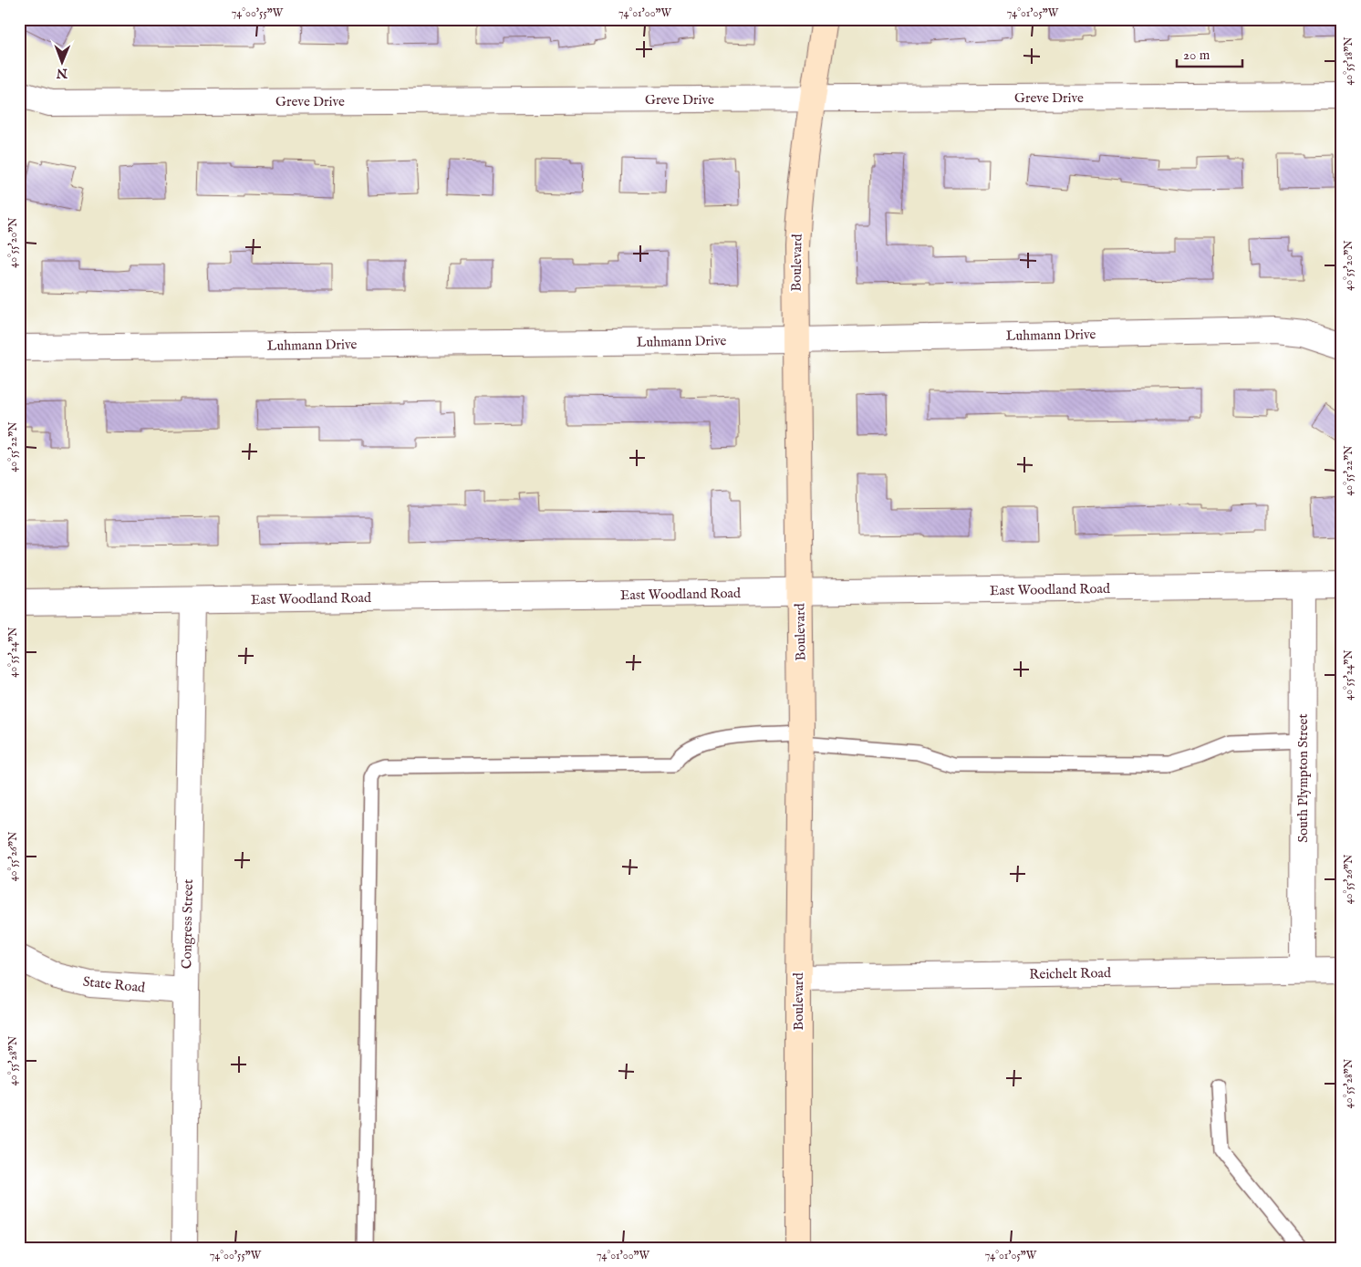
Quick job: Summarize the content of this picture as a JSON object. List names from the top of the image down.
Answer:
{
  "streets": {
    "street": [
      "Greve Drive",
      "Boulevard",
      "Luhmann Drive",
      "East Woodland Road",
      "South Plympton Street",
      "Congress Street",
      "Reichelt Road",
      "State Road"
    ]
  },
  "crossings": [
    ["Greve Drive", "Boulevard"],
    ["Boulevard", "Luhmann Drive"],
    ["Boulevard", "East Woodland Road"],
    ["Boulevard", "Reichelt Road"],
    ["East Woodland Road", "South Plympton Street"],
    ["East Woodland Road", "Congress Street"],
    ["South Plympton Street", "Reichelt Road"],
    ["Congress Street", "State Road"]
  ],
  "scale_bar": "20 m",
  "north": "bottom",
  "coordinates": [
    "74°00'55\"W",
    "74°01'00\"W",
    "74°01'05\"W",
    "40°55'18\"N",
    "40°55'20\"N",
    "40°55'22\"N",
    "40°55'24\"N",
    "40°55'26\"N",
    "40°55'28\"N"
  ]
}
